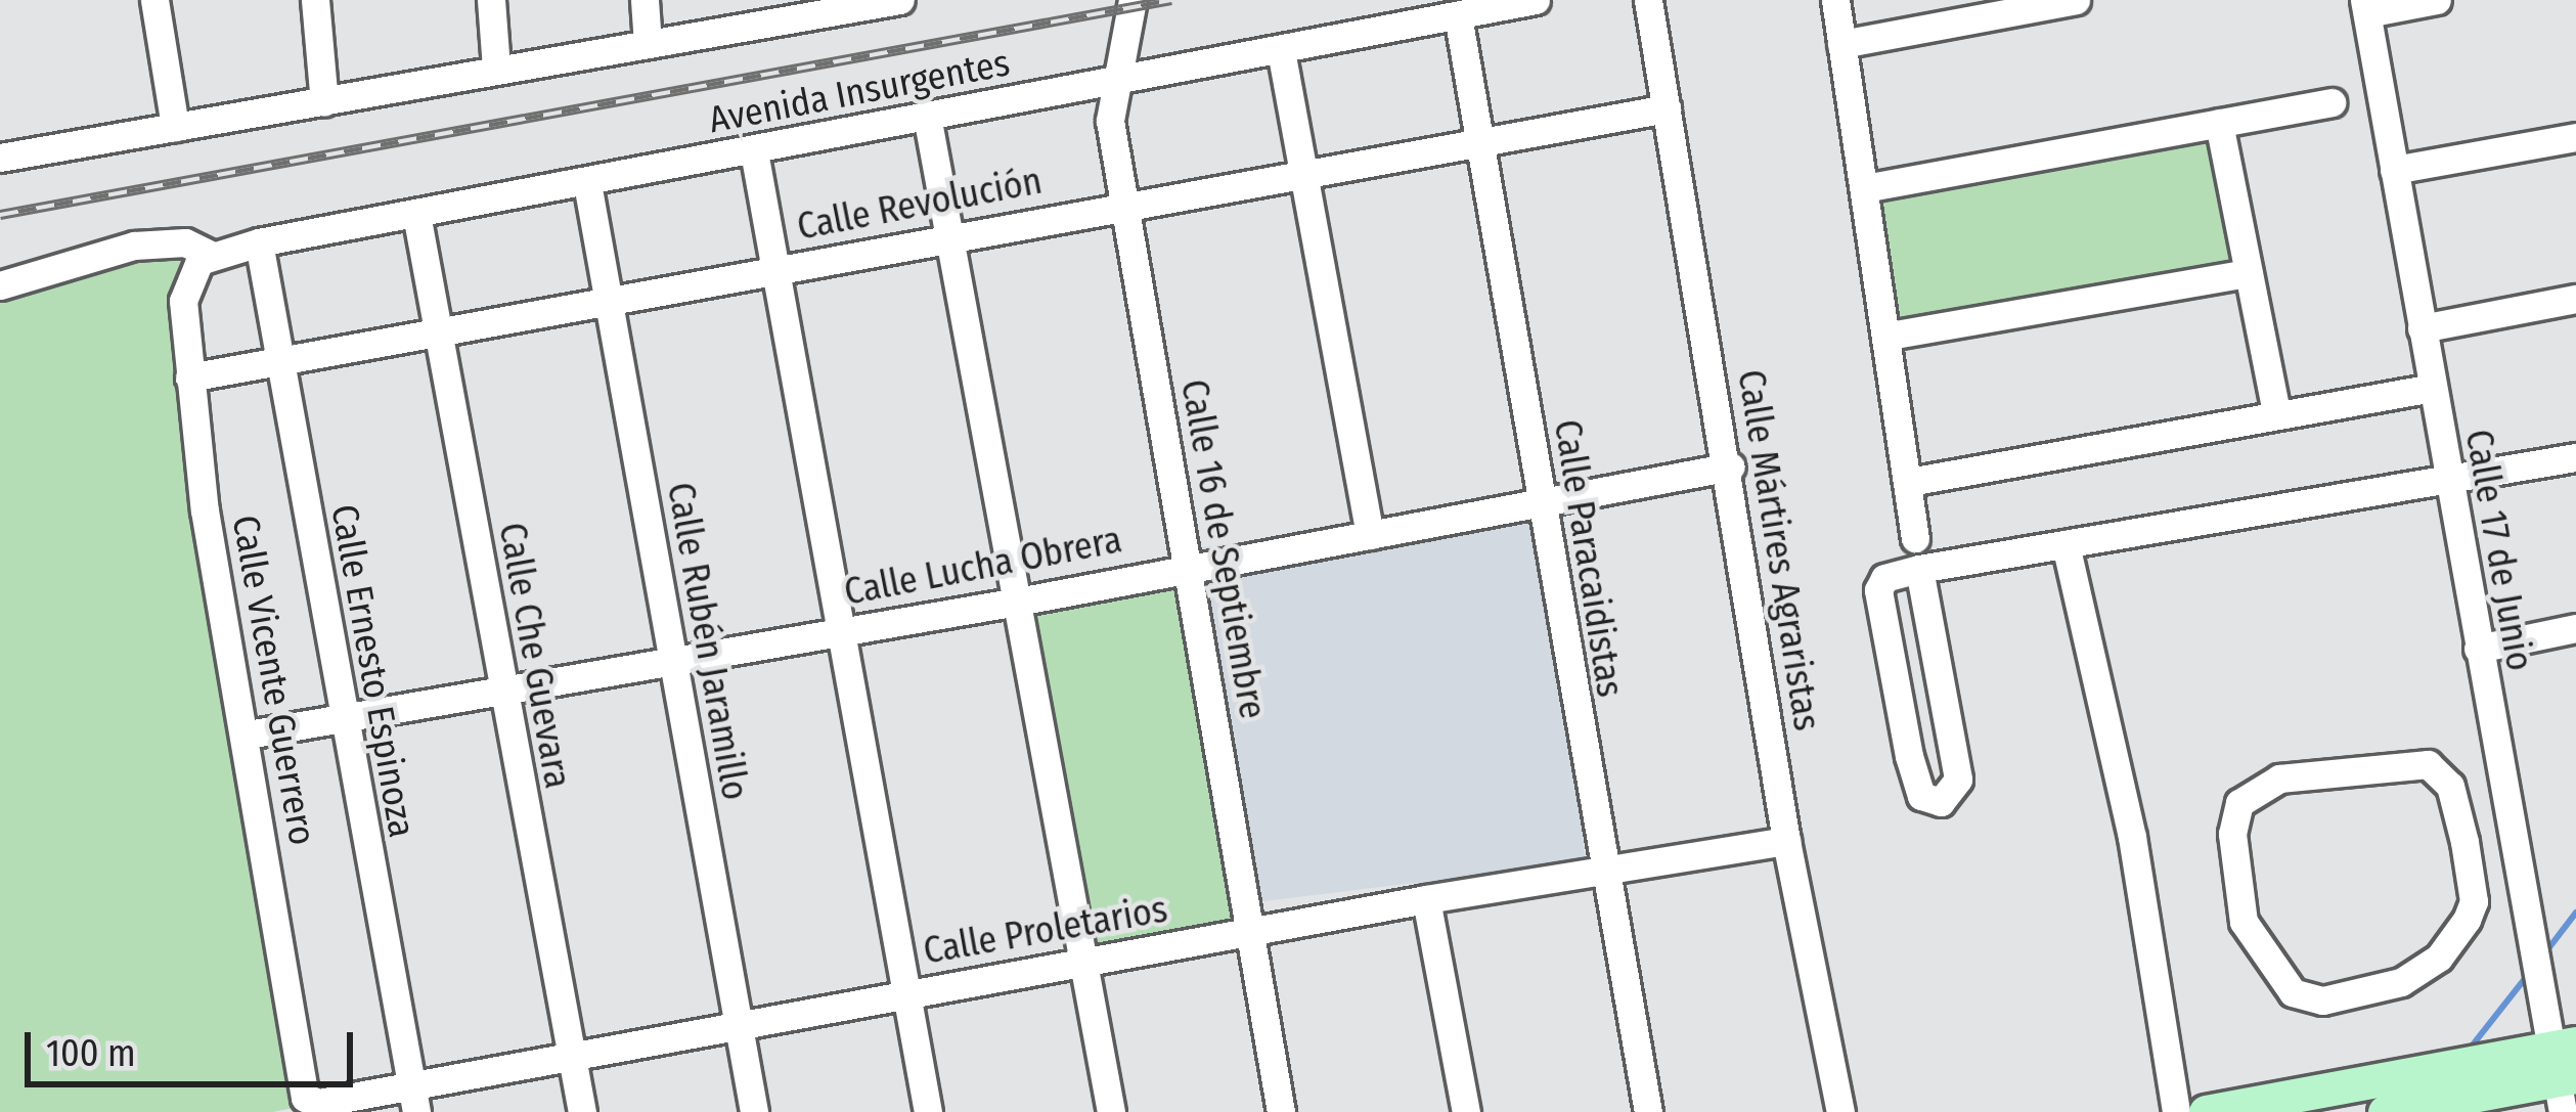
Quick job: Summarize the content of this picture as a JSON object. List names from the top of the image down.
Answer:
{
  "streets": {
    "street": [
      "Avenida Insurgentes",
      "Calle Revolución",
      "Calle 16 de Septiembre",
      "Calle Mártires Agraristas",
      "Calle 17 de Junio",
      "Calle Paracaidistas",
      "Calle Lucha Obrera",
      "Calle Rubén Jaramillo",
      "Calle Che Guevara",
      "Calle Ernesto Espinoza",
      "Calle Vicente Guerrero",
      "Calle Proletarios"
    ]
  },
  "crossings": [
    ["Avenida Insurgentes", "Calle 16 de Septiembre"],
    ["Avenida Insurgentes", "Calle Paracaidistas"],
    ["Avenida Insurgentes", "Calle Rubén Jaramillo"],
    ["Avenida Insurgentes", "Calle Che Guevara"],
    ["Avenida Insurgentes", "Calle Ernesto Espinoza"],
    ["Avenida Insurgentes", "Calle Vicente Guerrero"],
    ["Calle Revolución", "Calle 16 de Septiembre"],
    ["Calle Revolución", "Calle Mártires Agraristas"],
    ["Calle Revolución", "Calle Paracaidistas"],
    ["Calle Revolución", "Calle Rubén Jaramillo"],
    ["Calle Revolución", "Calle Che Guevara"],
    ["Calle Revolución", "Calle Ernesto Espinoza"],
    ["Calle Revolución", "Calle Vicente Guerrero"],
    ["Calle 16 de Septiembre", "Calle Lucha Obrera"],
    ["Calle 16 de Septiembre", "Calle Proletarios"],
    ["Calle Mártires Agraristas", "Calle Lucha Obrera"],
    ["Calle Mártires Agraristas", "Calle Proletarios"],
    ["Calle Paracaidistas", "Calle Lucha Obrera"],
    ["Calle Paracaidistas", "Calle Proletarios"],
    ["Calle Lucha Obrera", "Calle Rubén Jaramillo"],
    ["Calle Lucha Obrera", "Calle Che Guevara"],
    ["Calle Lucha Obrera", "Calle Ernesto Espinoza"],
    ["Calle Lucha Obrera", "Calle Vicente Guerrero"],
    ["Calle Rubén Jaramillo", "Calle Proletarios"],
    ["Calle Che Guevara", "Calle Proletarios"],
    ["Calle Ernesto Espinoza", "Calle Proletarios"],
    ["Calle Vicente Guerrero", "Calle Proletarios"]
  ],
  "scale_bar": "100 m"
}
